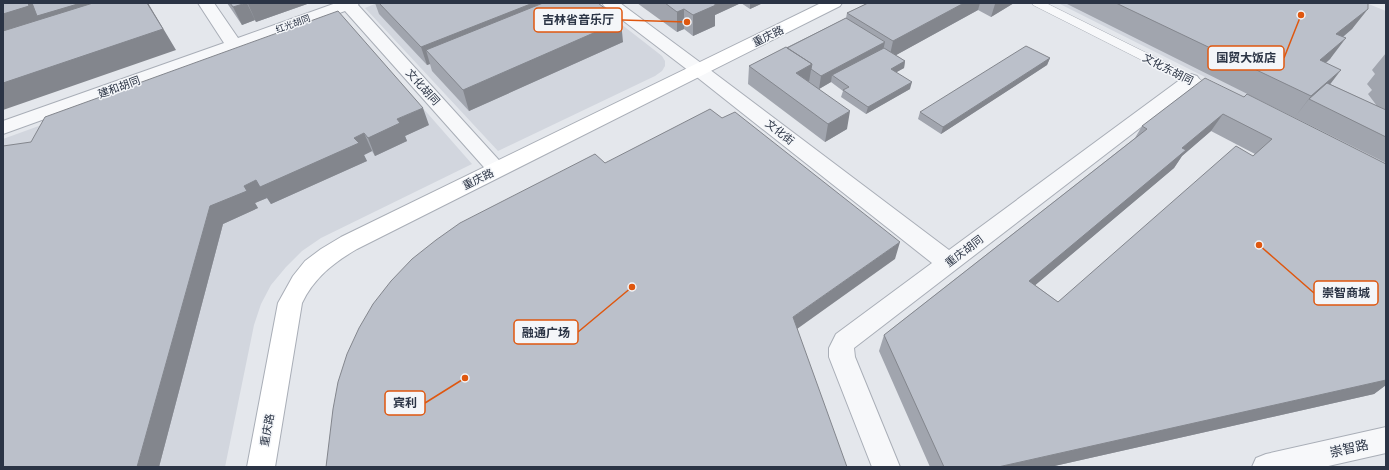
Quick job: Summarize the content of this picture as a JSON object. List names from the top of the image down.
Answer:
{
  "streets": {
    "main road": ["重庆路"],
    "street": [
      "红光胡同",
      "建和胡同",
      "文化胡同",
      "文化街",
      "重庆胡同",
      "崇智路"
    ],
    "lane": ["文化东胡同"]
  },
  "crossings": [
    ["红光胡同", "建和胡同"],
    ["红光胡同", "文化胡同"],
    ["重庆路", "文化胡同"],
    ["重庆路", "文化街"],
    ["文化东胡同", "重庆胡同"],
    ["文化街", "重庆胡同"]
  ],
  "places": [
    "国贸大饭店",
    "吉林省音乐厅",
    "崇智商城",
    "融通广场",
    "宾利"
  ]
}
